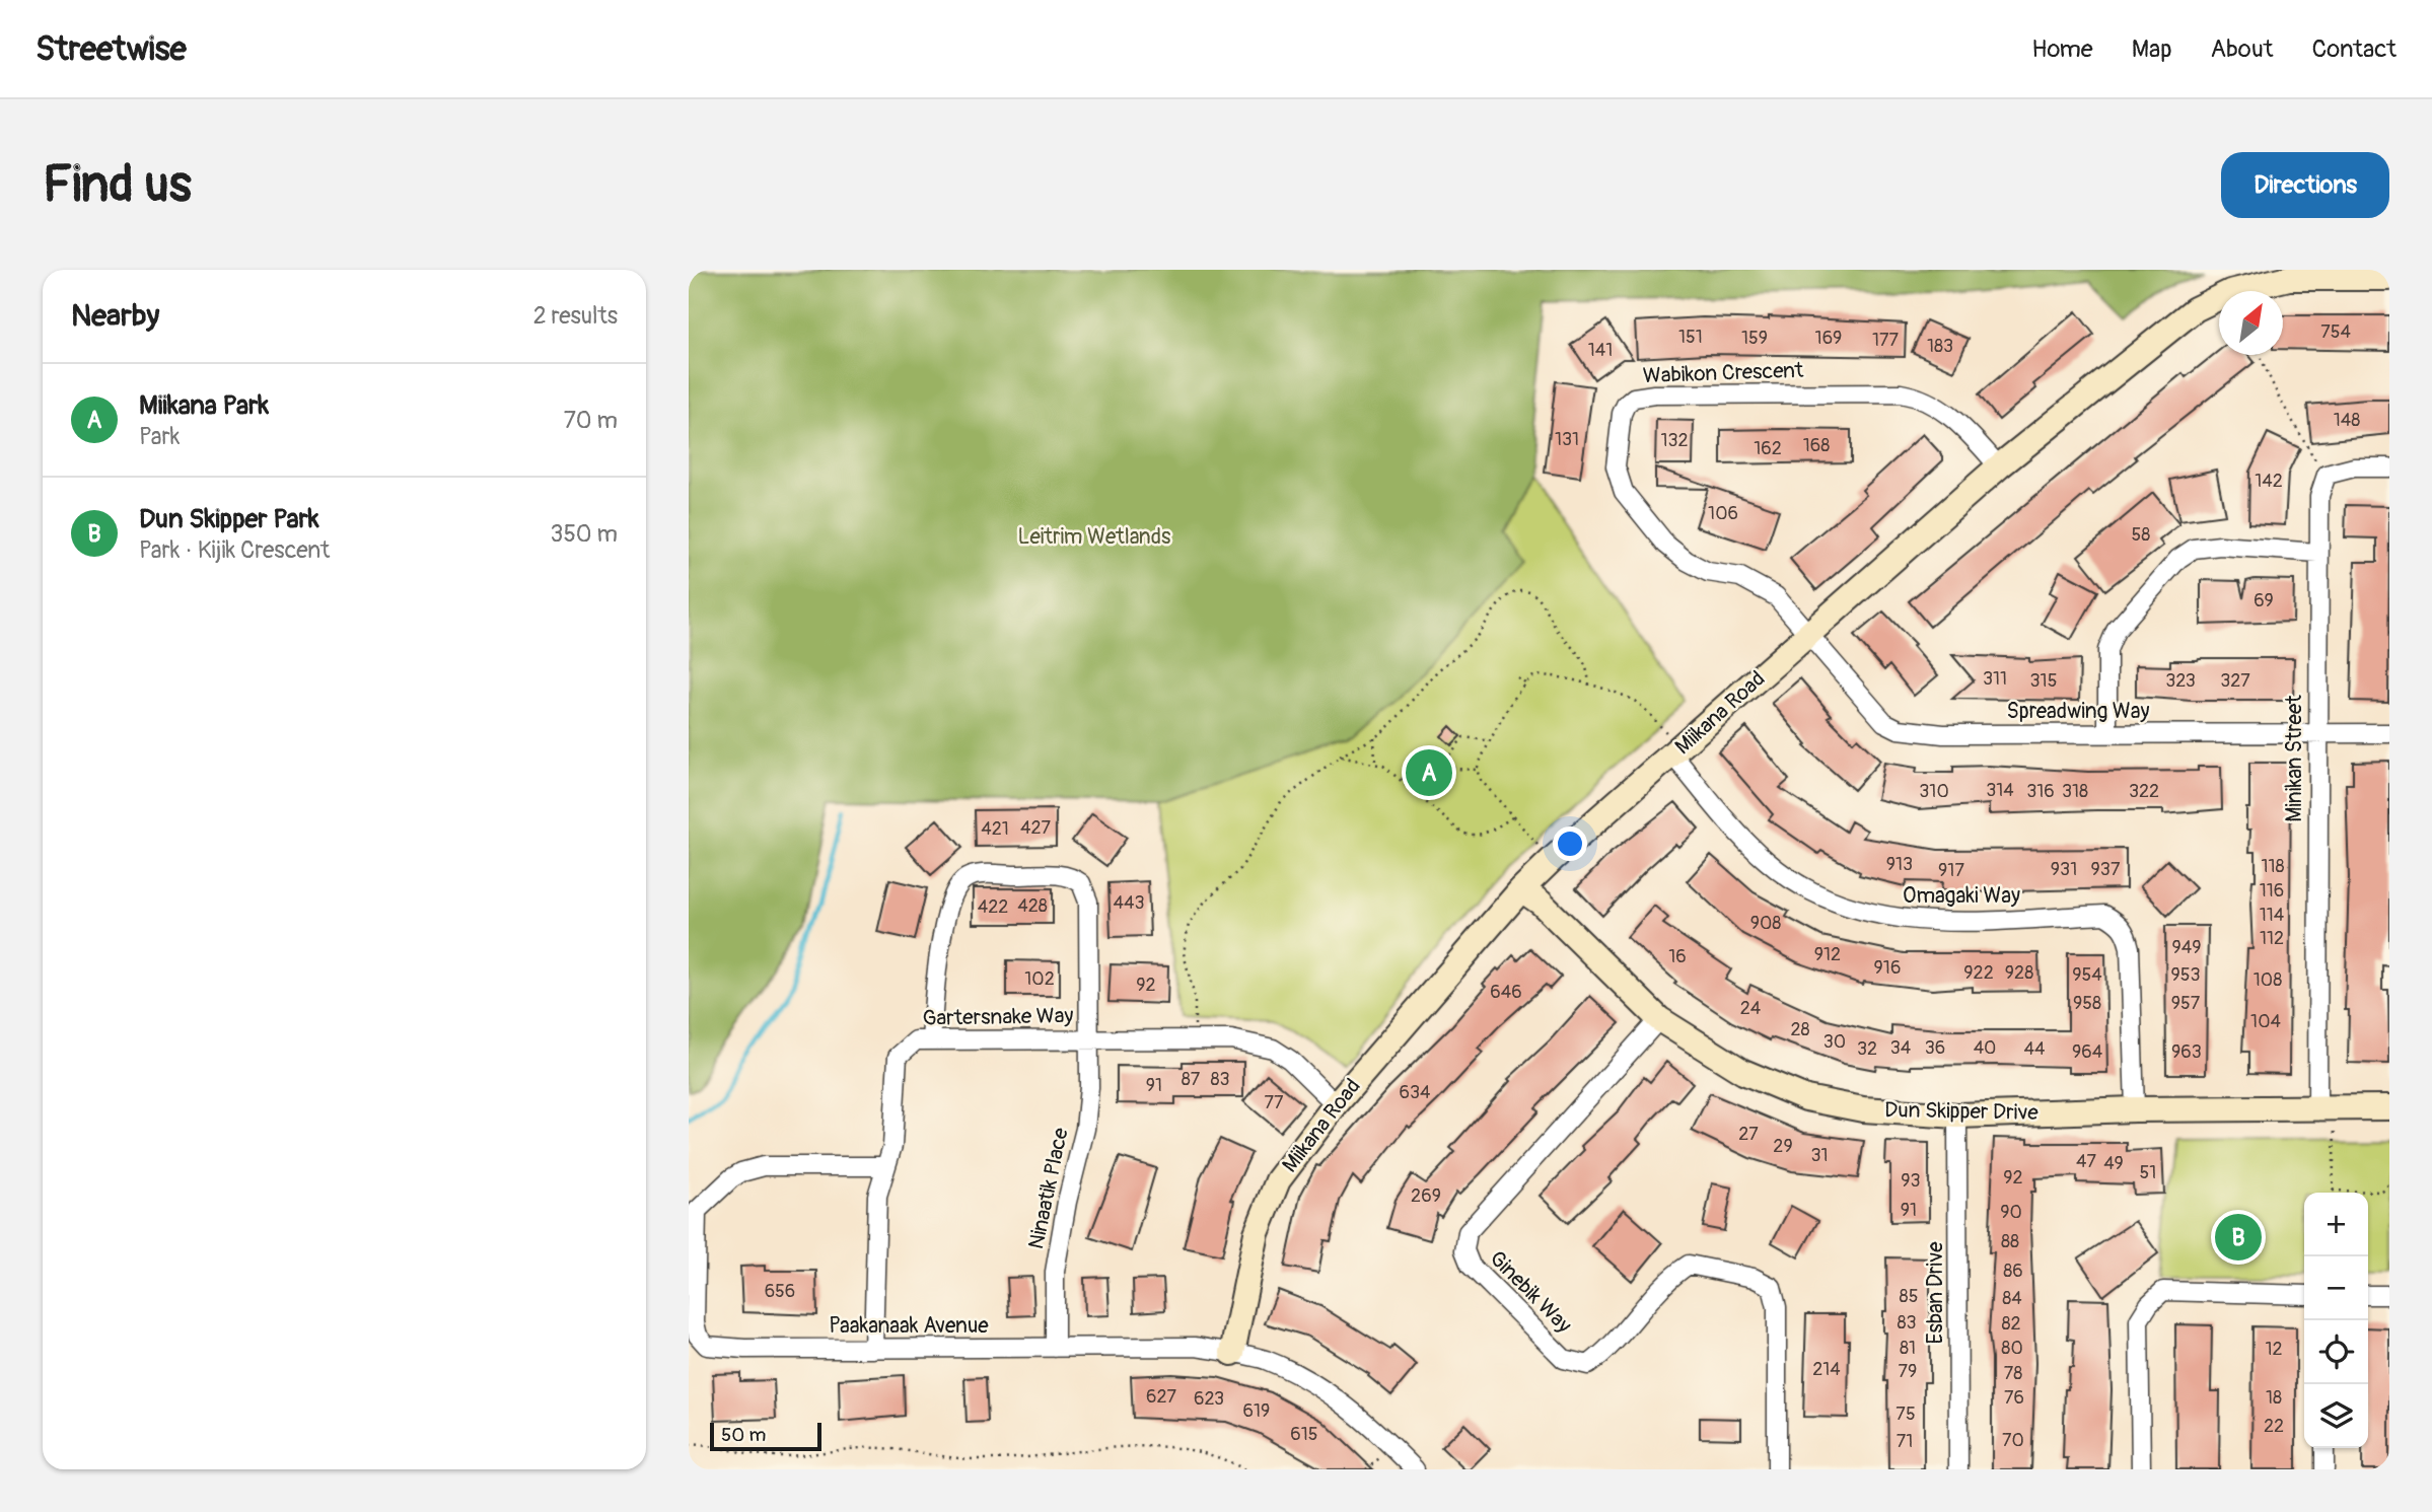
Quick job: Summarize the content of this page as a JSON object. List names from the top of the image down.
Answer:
{
  "streets": {
    "street": [
      "Wabikon Crescent",
      "Spreadwing Way",
      "Miikana Road",
      "Minikan Street",
      "Omagaki Way",
      "Gartersnake Way",
      "Dun Skipper Drive",
      "Ninaatik Place",
      "Ginebik Way",
      "Esban Drive",
      "Paakanaak Avenue"
    ]
  },
  "crossings": [
    ["Wabikon Crescent", "Spreadwing Way"],
    ["Wabikon Crescent", "Miikana Road"],
    ["Spreadwing Way", "Miikana Road"],
    ["Spreadwing Way", "Minikan Street"],
    ["Miikana Road", "Omagaki Way"],
    ["Miikana Road", "Gartersnake Way"],
    ["Miikana Road", "Dun Skipper Drive"],
    ["Miikana Road", "Paakanaak Avenue"],
    ["Minikan Street", "Dun Skipper Drive"],
    ["Omagaki Way", "Dun Skipper Drive"],
    ["Gartersnake Way", "Ninaatik Place"],
    ["Gartersnake Way", "Paakanaak Avenue"],
    ["Dun Skipper Drive", "Ginebik Way"],
    ["Dun Skipper Drive", "Esban Drive"],
    ["Ninaatik Place", "Paakanaak Avenue"]
  ],
  "parks": ["Leitrim Wetlands"],
  "house_numbers": [
    "754",
    "151",
    "159",
    "169",
    "177",
    "183",
    "141",
    "148",
    "131",
    "132",
    "168",
    "162",
    "142",
    "106",
    "58",
    "69",
    "311",
    "315",
    "323",
    "327",
    "314",
    "310",
    "316",
    "318",
    "322",
    "427",
    "421",
    "913",
    "118",
    "931",
    "937",
    "917",
    "116",
    "443",
    "428",
    "422",
    "114",
    "908",
    "112",
    "949",
    "912",
    "16",
    "916",
    "922",
    "928",
    "954",
    "953",
    "102",
    "108",
    "92",
    "646",
    "958",
    "957",
    "24",
    "104",
    "28",
    "30",
    "34",
    "36",
    "40",
    "32",
    "44",
    "964",
    "963",
    "87",
    "83",
    "91",
    "634",
    "77",
    "27",
    "29",
    "31",
    "47",
    "49",
    "51",
    "92",
    "93",
    "269",
    "91",
    "90",
    "88",
    "86",
    "656",
    "85",
    "84",
    "83",
    "82",
    "81",
    "80",
    "12",
    "214",
    "79",
    "78",
    "627",
    "76",
    "18",
    "623",
    "619",
    "75",
    "22",
    "615",
    "70",
    "71"
  ],
  "scale_bar": "50 m",
  "north": "top right",
  "page": {
    "header": "Streetwise",
    "nav": [
      "Home",
      "Map",
      "About",
      "Contact"
    ],
    "buttons": "Directions",
    "title": "Find us",
    "heading": ["Nearby", "2 results"],
    "list": [
      {
        "mark": "A",
        "name": "Miikana Park",
        "note": "Park",
        "value": "70 m"
      },
      {
        "mark": "B",
        "name": "Dun Skipper Park",
        "note": "Park · Kijik Crescent",
        "value": "350 m"
      }
    ],
    "pins": ["A", "B"],
    "map_buttons": ["+", "−"],
    "scale": "50 m"
  }
}
